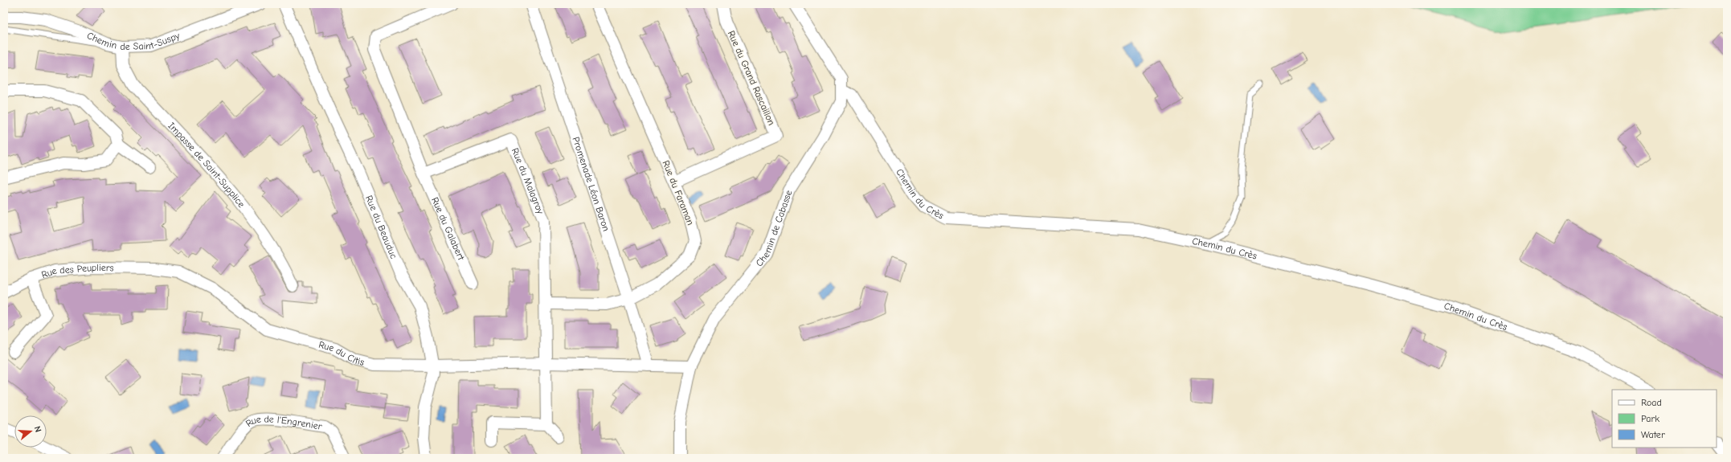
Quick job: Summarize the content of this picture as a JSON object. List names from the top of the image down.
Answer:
{
  "streets": {
    "street": [
      "Chemin de Saint-Suspy",
      "Rue du Grand Rascaillon",
      "Impasse de Saint-Supplice",
      "Rue du Malagroy",
      "Promenade Léon Baron",
      "Chemin du Crès",
      "Rue du Faraman",
      "Rue du Beauduc",
      "Chemin de Cabasse",
      "Rue du Galabert",
      "Rue des Peupliers",
      "Rue du Citis",
      "Rue de l'Engrenier"
    ]
  },
  "crossings": [
    ["Chemin de Saint-Suspy", "Impasse de Saint-Supplice"],
    ["Rue du Grand Rascaillon", "Rue du Faraman"],
    ["Rue du Malagroy", "Rue du Faraman"],
    ["Rue du Malagroy", "Rue du Galabert"],
    ["Rue du Malagroy", "Rue du Citis"],
    ["Promenade Léon Baron", "Rue du Faraman"],
    ["Chemin du Crès", "Chemin de Cabasse"],
    ["Rue du Beauduc", "Rue du Citis"],
    ["Rue des Peupliers", "Rue du Citis"]
  ],
  "legend": ["Road", "Park", "Water"],
  "north": "right"
}
